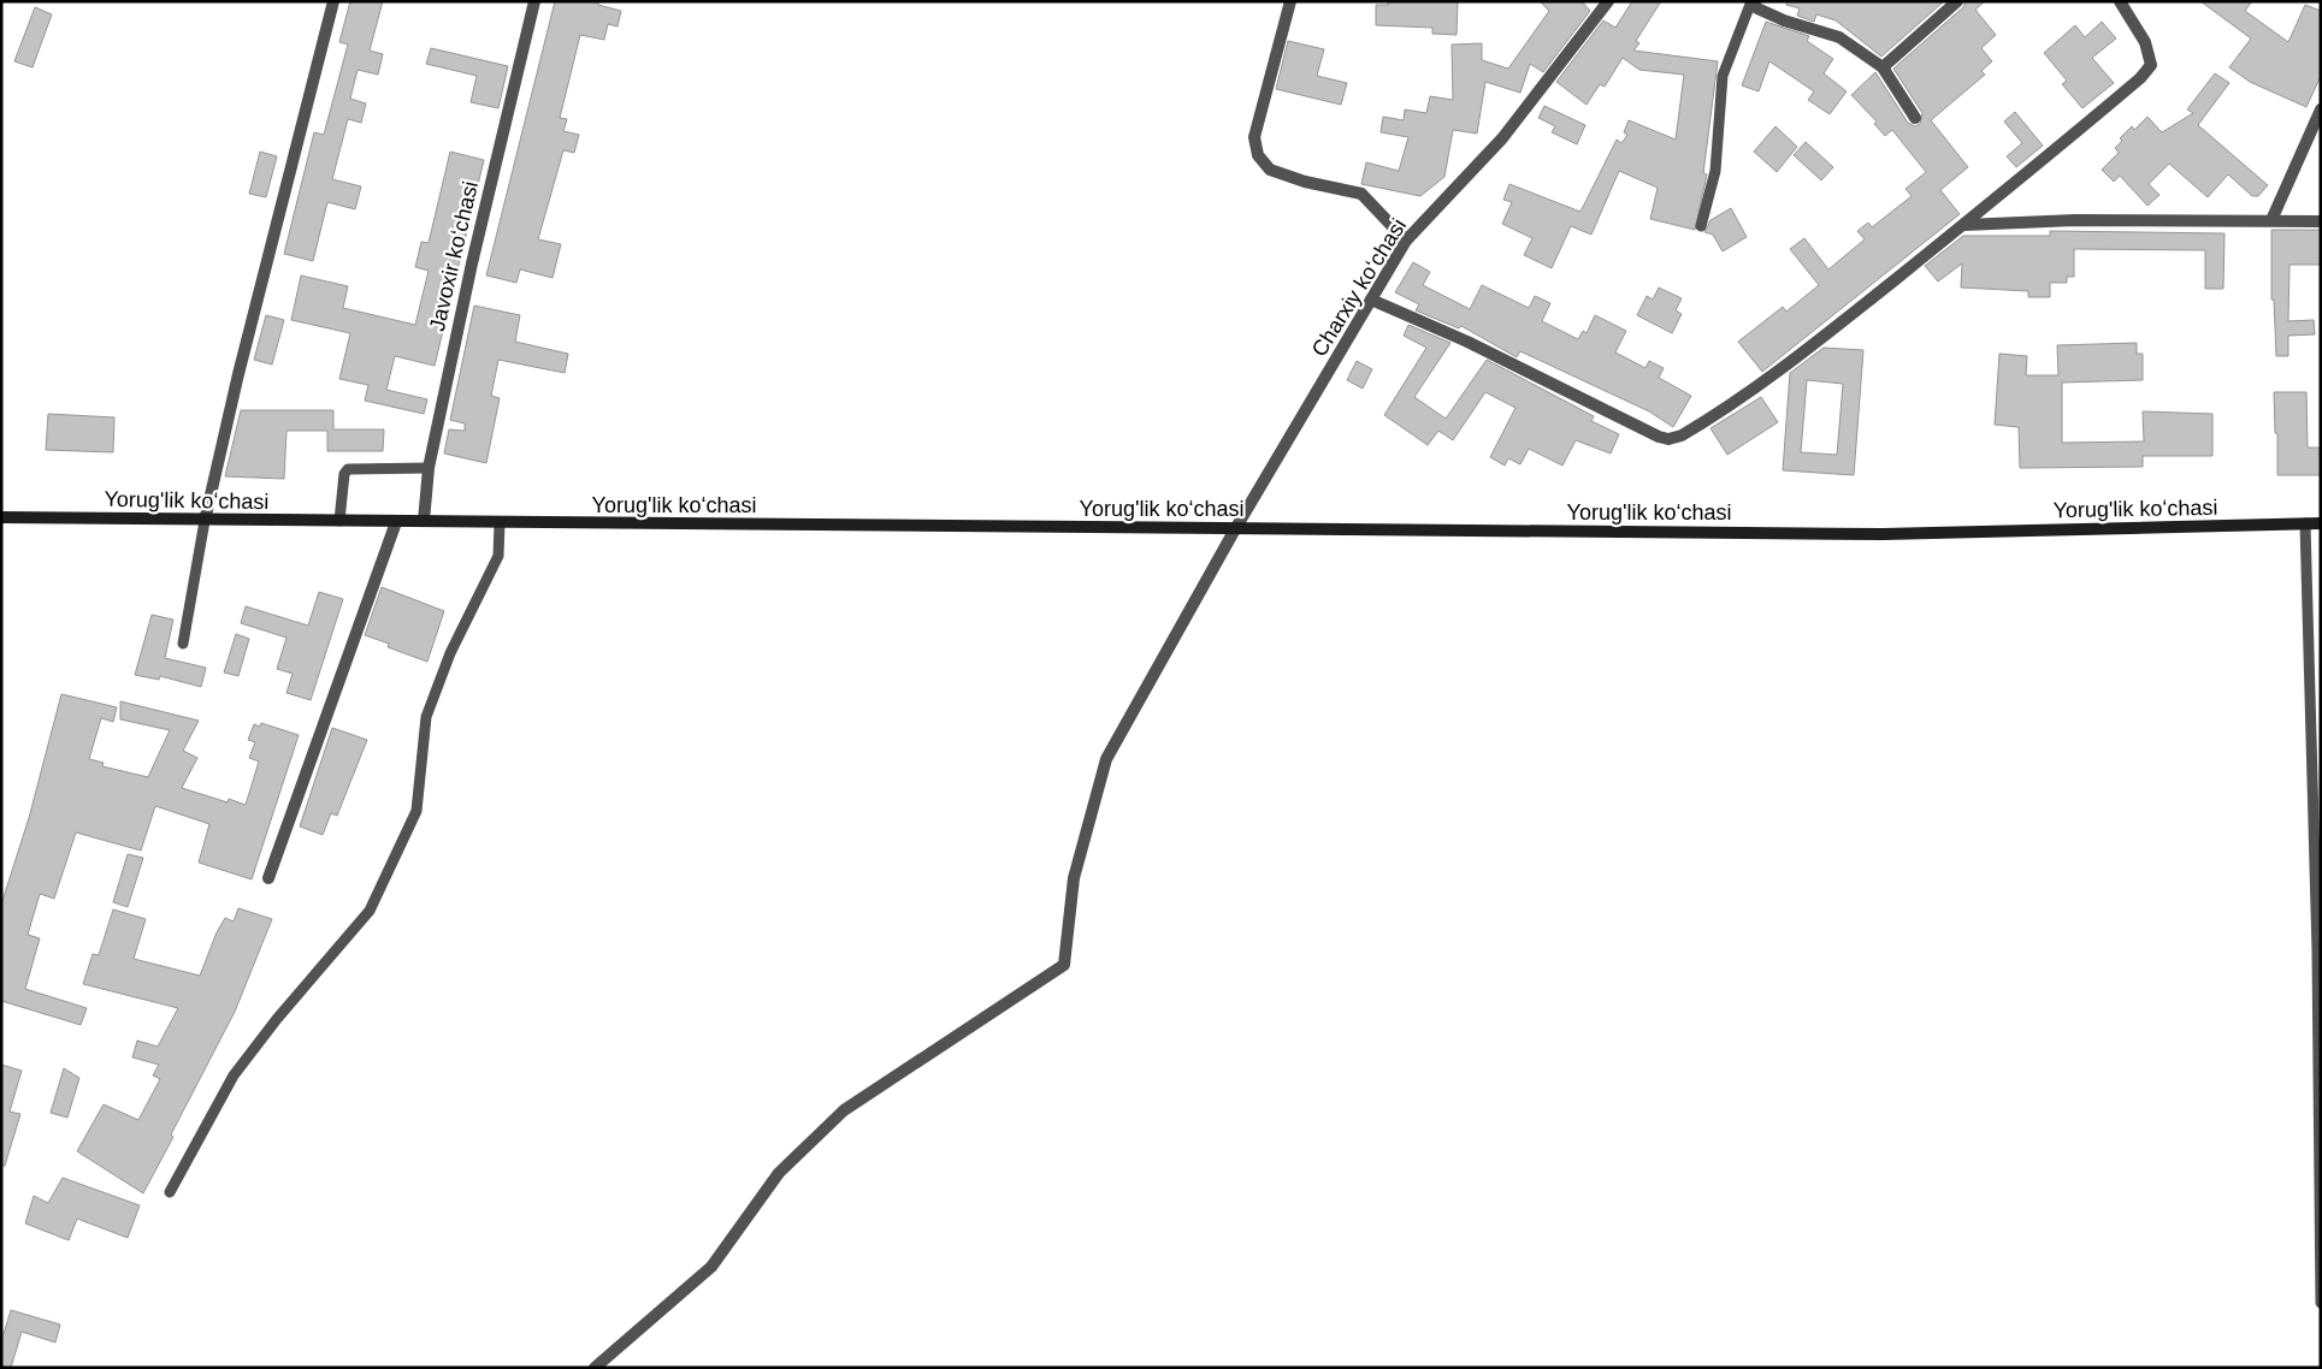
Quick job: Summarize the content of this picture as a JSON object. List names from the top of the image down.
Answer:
{
  "streets": {
    "main road": ["Yorug'lik koʻchasi"],
    "street": ["Javoxir koʻchasi", "Charxiy koʻchasi"]
  },
  "crossings": [
    ["Javoxir koʻchasi", "Yorug'lik koʻchasi"],
    ["Charxiy koʻchasi", "Yorug'lik koʻchasi"]
  ]
}
